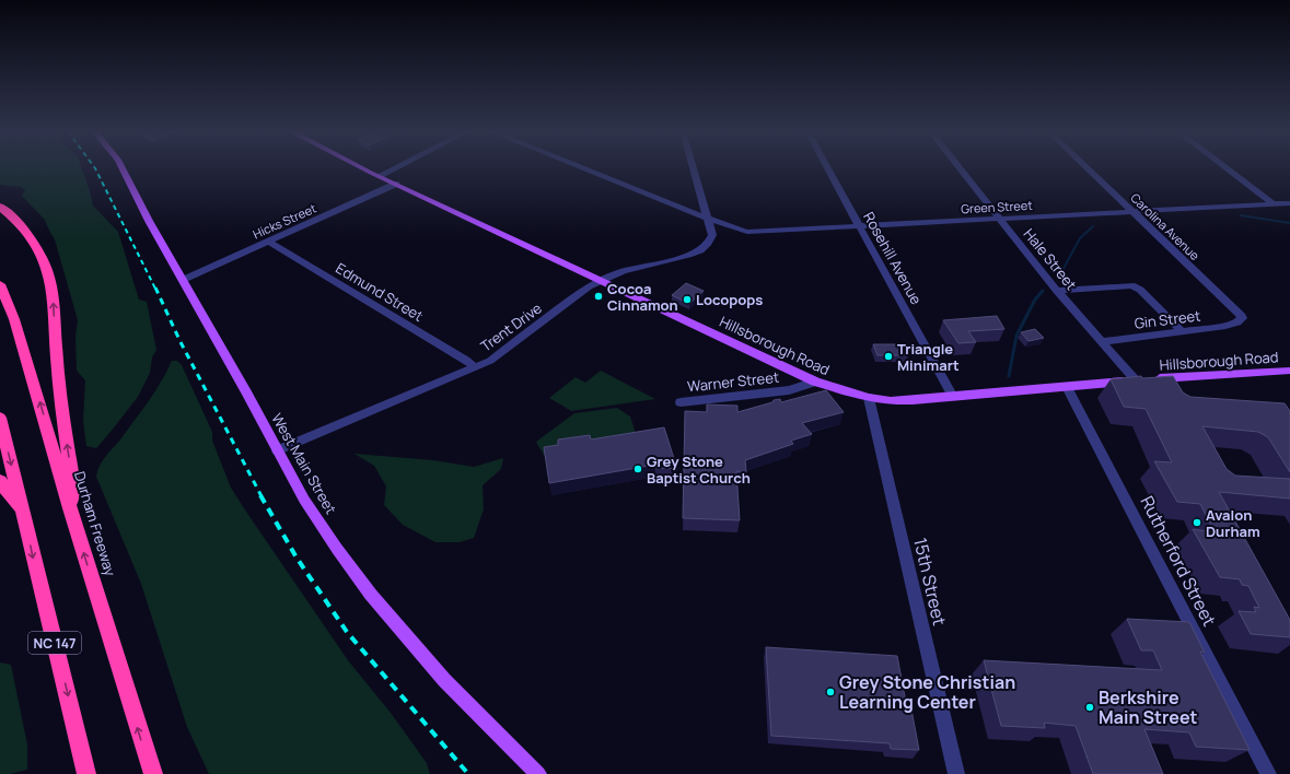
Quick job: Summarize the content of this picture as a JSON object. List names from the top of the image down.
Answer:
{
  "streets": {
    "highway": ["Durham Freeway", "NC 147"],
    "main road": ["Hillsborough Road", "West Main Street"],
    "street": [
      "Green Street",
      "Hicks Street",
      "Carolina Avenue",
      "Rosehill Avenue",
      "Hale Street",
      "Edmund Street",
      "Gin Street",
      "Trent Drive",
      "Warner Street",
      "Rutherford Street",
      "15th Street"
    ]
  },
  "crossings": [
    ["Green Street", "Carolina Avenue"],
    ["Green Street", "Rosehill Avenue"],
    ["Green Street", "Hale Street"],
    ["Green Street", "Trent Drive"],
    ["Hicks Street", "Edmund Street"],
    ["Hicks Street", "Hillsborough Road"],
    ["Hicks Street", "West Main Street"],
    ["Carolina Avenue", "Gin Street"],
    ["Rosehill Avenue", "Hillsborough Road"],
    ["Hale Street", "Gin Street"],
    ["Hale Street", "Hillsborough Road"],
    ["Edmund Street", "Trent Drive"],
    ["Trent Drive", "Hillsborough Road"],
    ["Trent Drive", "West Main Street"],
    ["Hillsborough Road", "Warner Street"],
    ["Hillsborough Road", "Rutherford Street"],
    ["Hillsborough Road", "15th Street"]
  ],
  "places": [
    "Cocoa Cinnamon",
    "Locopops",
    "Triangle Minimart",
    "Grey Stone Baptist Church",
    "Avalon Durham",
    "Grey Stone Christian Learning Center",
    "Berkshire Main Street"
  ]
}
